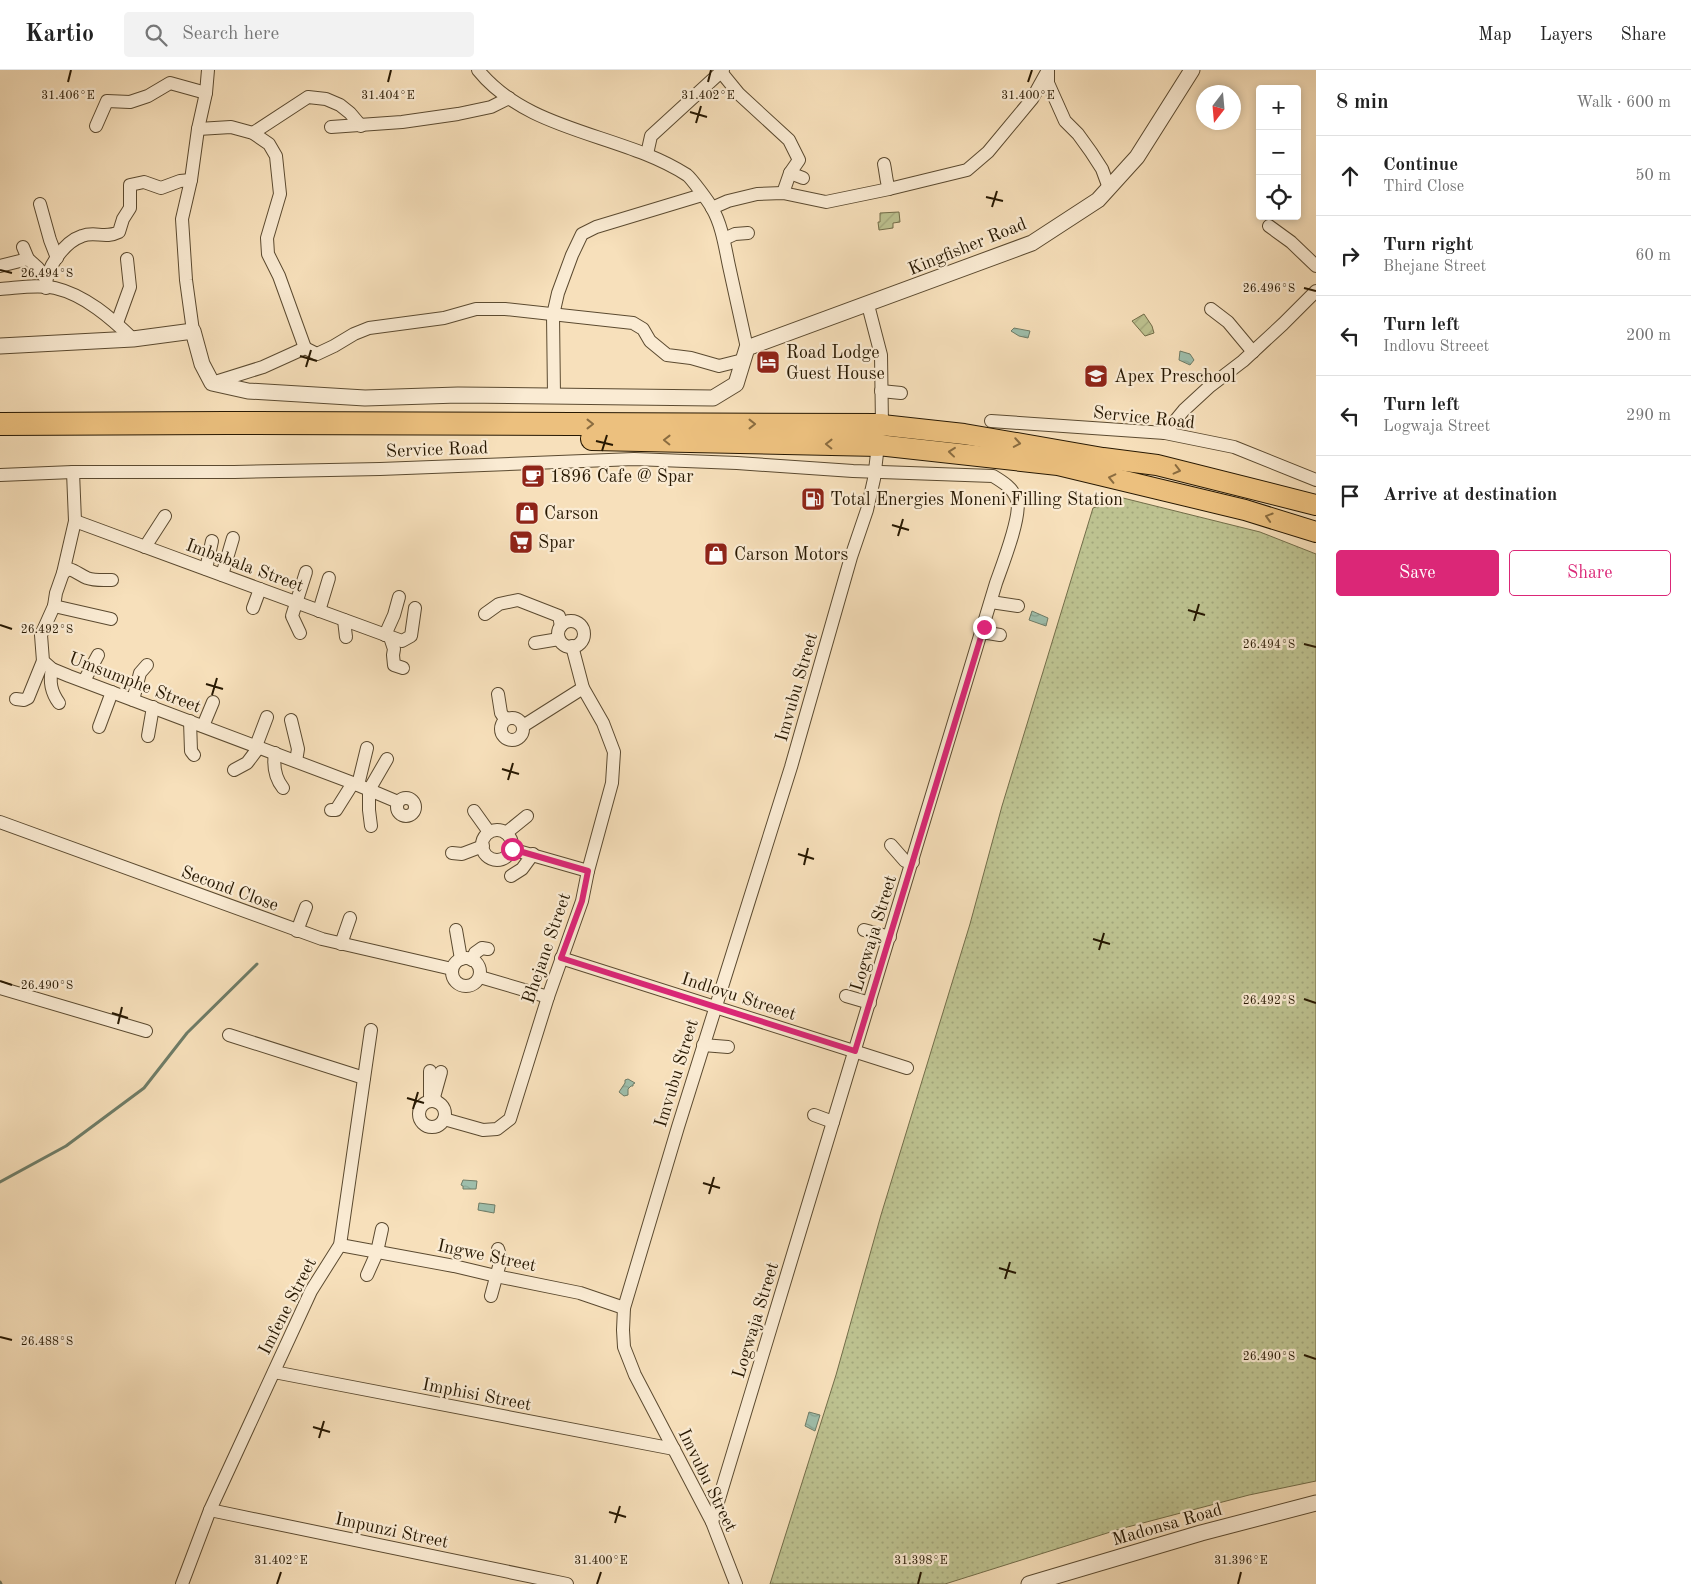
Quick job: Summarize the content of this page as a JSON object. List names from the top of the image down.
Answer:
{
  "streets": {
    "street": [
      "Kingfisher Road",
      "Service Road",
      "Imbabala Street",
      "Umsumphe Street",
      "Imvubu Street",
      "Second Close",
      "Logwaja Street",
      "Bhejane Street",
      "Indlovu Streeet",
      "Ingwe Street",
      "Imfene Street",
      "Imphisi Street",
      "Madonsa Road",
      "Impunzi Street"
    ]
  },
  "crossings": [
    ["Kingfisher Road", "Imvubu Street"],
    ["Service Road", "Umsumphe Street"],
    ["Service Road", "Imvubu Street"],
    ["Service Road", "Logwaja Street"],
    ["Imbabala Street", "Umsumphe Street"],
    ["Imvubu Street", "Logwaja Street"],
    ["Imvubu Street", "Indlovu Streeet"],
    ["Imvubu Street", "Ingwe Street"],
    ["Imvubu Street", "Imphisi Street"],
    ["Logwaja Street", "Indlovu Streeet"],
    ["Bhejane Street", "Indlovu Streeet"],
    ["Ingwe Street", "Imfene Street"],
    ["Imfene Street", "Imphisi Street"],
    ["Imfene Street", "Impunzi Street"]
  ],
  "places": {
    "hotel": ["Road Lodge Guest House"],
    "school or university": ["Apex Preschool"],
    "cafe": ["1896 Cafe @ Spar"],
    "fuel station": ["Total Energies Moneni Filling Station"],
    "shop": ["Carson", "Carson Motors"],
    "supermarket": ["Spar"]
  },
  "north": "bottom",
  "page": {
    "header": "Kartio",
    "search": "Search here",
    "nav": ["Map", "Layers", "Share"],
    "heading": ["8 min", "Walk · 600 m"],
    "map_buttons": ["+", "−"],
    "list": [
      ["Continue", "Third Close", "50 m"],
      ["Turn right", "Bhejane Street", "60 m"],
      ["Turn left", "Indlovu Streeet", "200 m"],
      ["Turn left", "Logwaja Street", "290 m"],
      "Arrive at destination"
    ],
    "buttons": ["Save", "Share"]
  },
  "coordinates": [
    "31.406°E",
    "31.404°E",
    "31.402°E",
    "31.400°E",
    "26.494°S",
    "26.496°S",
    "26.492°S",
    "26.490°S",
    "26.488°S",
    "31.398°E",
    "31.396°E"
  ]
}
